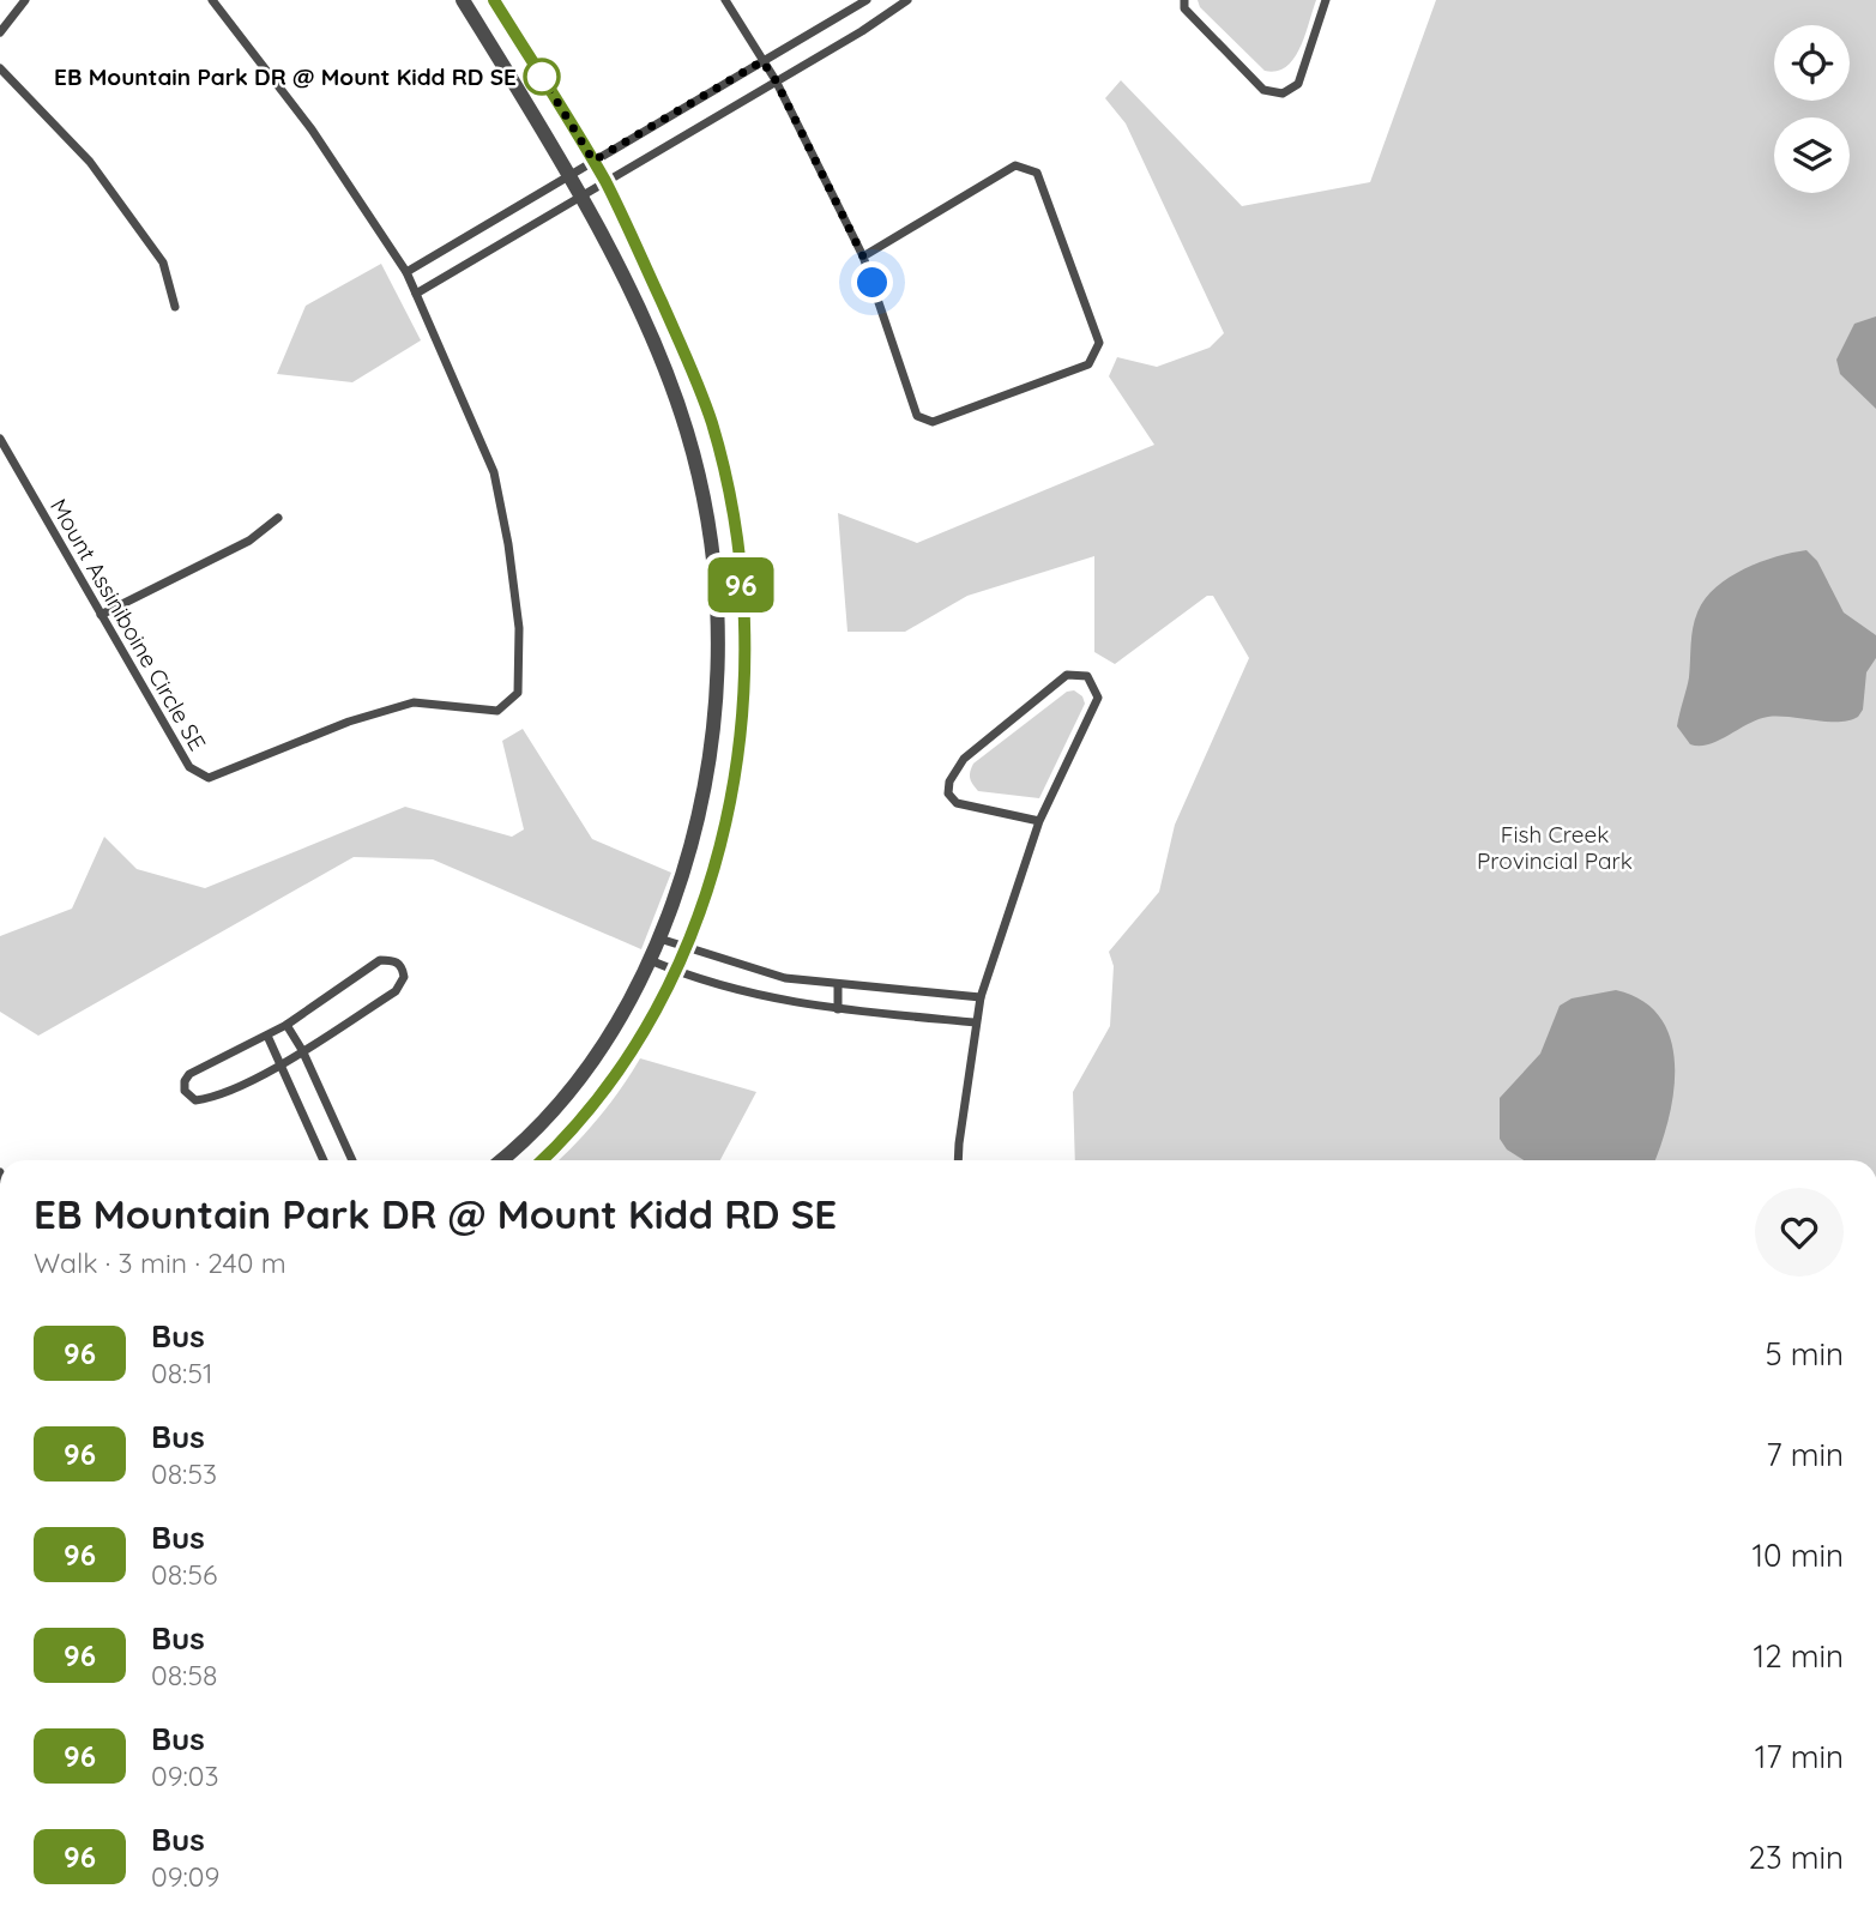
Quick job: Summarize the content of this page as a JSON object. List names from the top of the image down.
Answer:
{
  "streets": {
    "street": ["Mount Assiniboine Circle SE"]
  },
  "parks": ["Fish Creek Provincial Park"],
  "places": ["EB Mountain Park DR @ Mount Kidd RD SE"],
  "lines": ["bus line 96"],
  "page": {
    "on_map": "96",
    "heading": ["EB Mountain Park DR @ Mount Kidd RD SE", "Walk · 3 min · 240 m"],
    "list": [
      {
        "mark": "96",
        "name": "Bus",
        "note": "08:51",
        "value": "5 min"
      },
      {
        "mark": "96",
        "name": "Bus",
        "note": "08:53",
        "value": "7 min"
      },
      {
        "mark": "96",
        "name": "Bus",
        "note": "08:56",
        "value": "10 min"
      },
      {
        "mark": "96",
        "name": "Bus",
        "note": "08:58",
        "value": "12 min"
      },
      {
        "mark": "96",
        "name": "Bus",
        "note": "09:03",
        "value": "17 min"
      },
      {
        "mark": "96",
        "name": "Bus",
        "note": "09:09",
        "value": "23 min"
      }
    ]
  }
}
